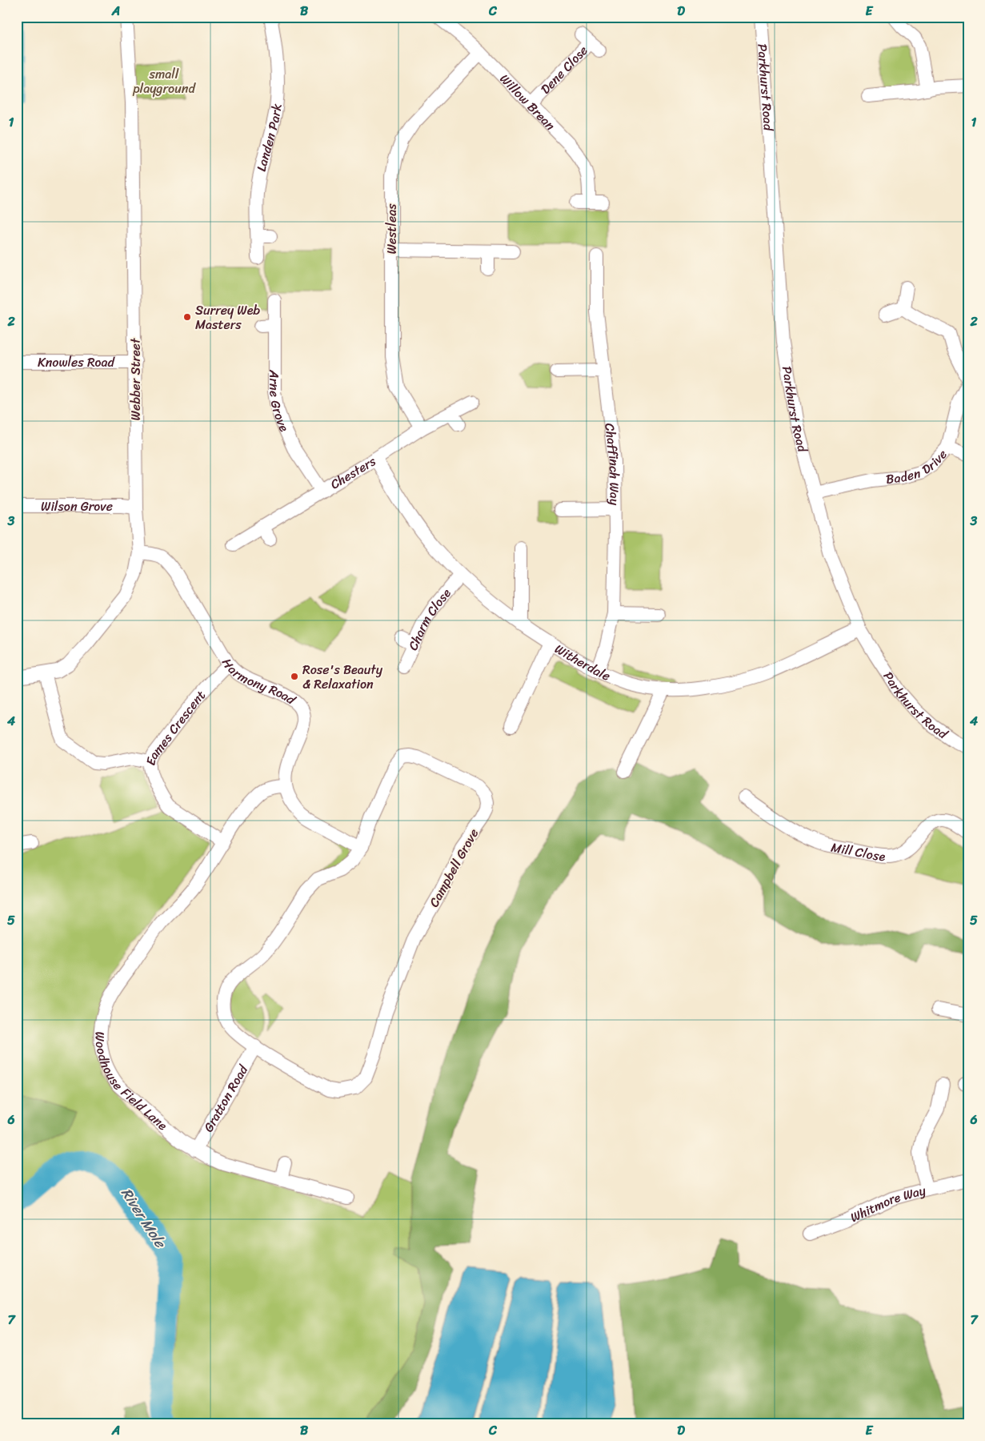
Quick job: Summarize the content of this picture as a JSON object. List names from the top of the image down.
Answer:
{
  "streets": {
    "street": [
      "Dene Close",
      "Parkhurst Road",
      "Willow Brean",
      "Landen Park",
      "Westleas",
      "Knowles Road",
      "Webber Street",
      "Arne Grove",
      "Baden Drive",
      "Chaffinch Way",
      "Chesters",
      "Wilson Grove",
      "Charm Close",
      "Witherdale",
      "Harmony Road",
      "Eames Crescent",
      "Mill Close",
      "Campbell Grove",
      "Woodhouse Field Lane",
      "Gratton Road",
      "Whitmore Way"
    ]
  },
  "crossings": [
    ["Dene Close", "Willow Brean"],
    ["Parkhurst Road", "Baden Drive"],
    ["Parkhurst Road", "Witherdale"],
    ["Willow Brean", "Westleas"],
    ["Westleas", "Chesters"],
    ["Knowles Road", "Webber Street"],
    ["Webber Street", "Wilson Grove"],
    ["Webber Street", "Harmony Road"],
    ["Arne Grove", "Chesters"],
    ["Chaffinch Way", "Witherdale"],
    ["Chesters", "Witherdale"],
    ["Charm Close", "Witherdale"],
    ["Harmony Road", "Eames Crescent"],
    ["Harmony Road", "Woodhouse Field Lane"],
    ["Eames Crescent", "Woodhouse Field Lane"],
    ["Campbell Grove", "Gratton Road"],
    ["Woodhouse Field Lane", "Gratton Road"]
  ],
  "water": ["River Mole"],
  "parks": ["small playground"],
  "places": ["Surrey Web Masters", "Rose's Beauty & Relaxation"],
  "grid": {
    "columns": [
      "A",
      "B",
      "C",
      "D",
      "E"
    ],
    "rows": [
      "1",
      "2",
      "3",
      "4",
      "5",
      "6",
      "7"
    ]
  }
}
